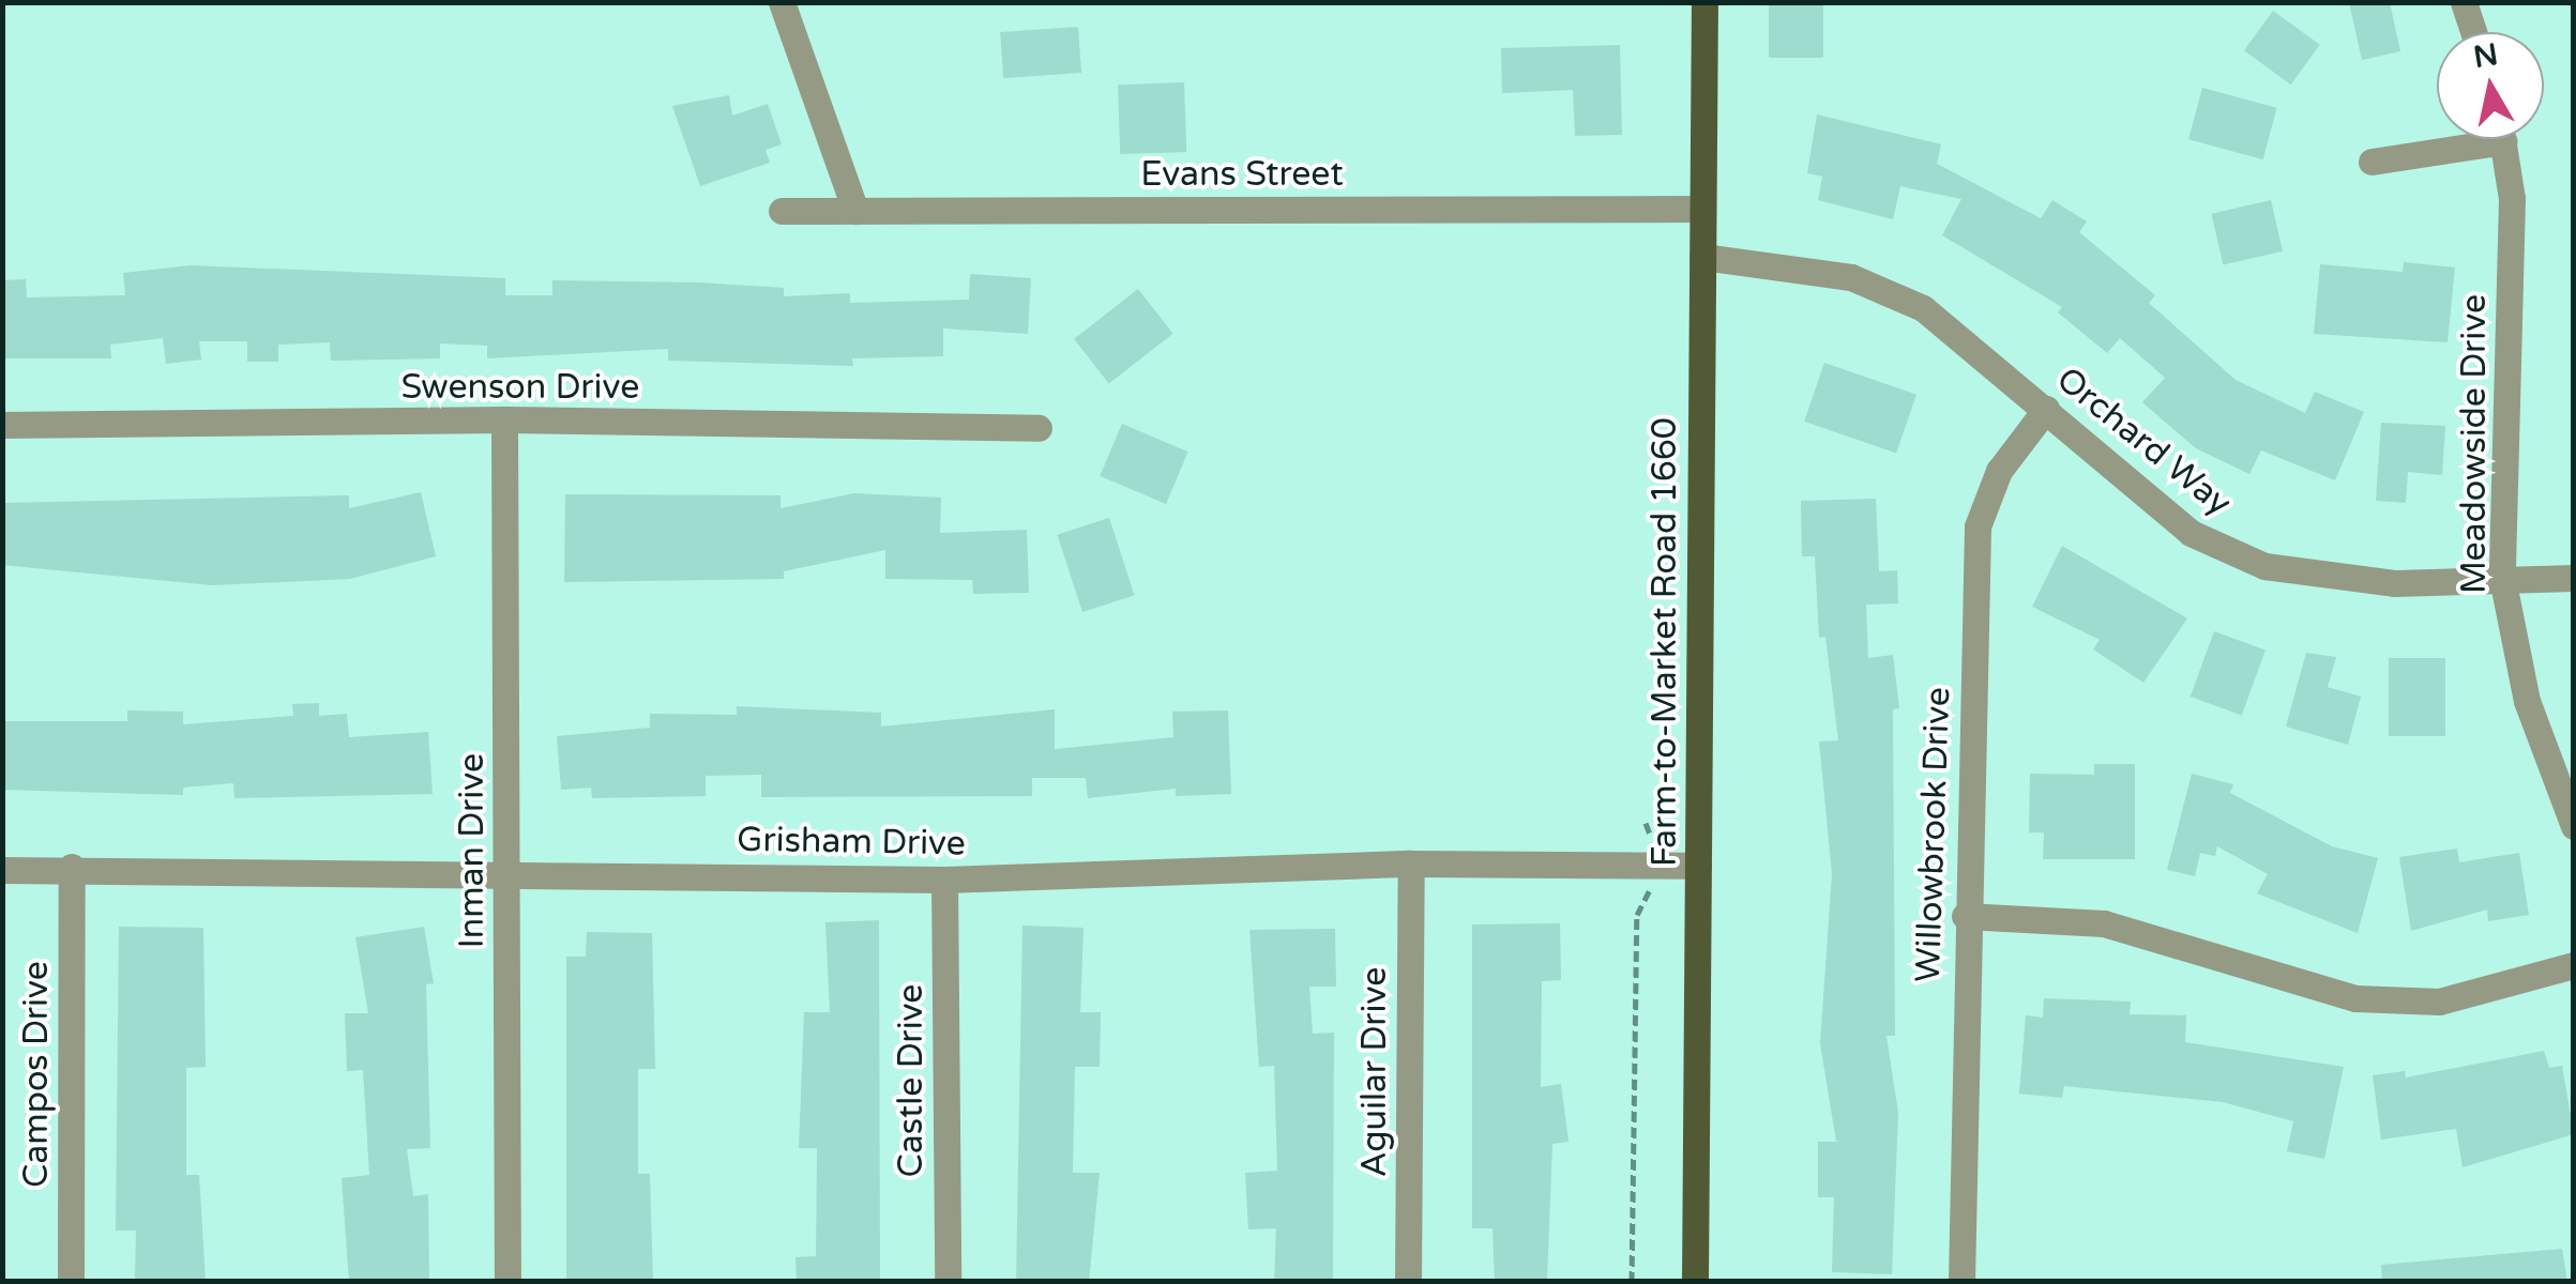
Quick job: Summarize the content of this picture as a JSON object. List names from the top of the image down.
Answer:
{
  "streets": {
    "main road": ["Farm-to-Market Road 1660"],
    "street": [
      "Evans Street",
      "Swenson Drive",
      "Orchard Way",
      "Meadowside Drive",
      "Willowbrook Drive",
      "Grisham Drive",
      "Inman Drive",
      "Aguilar Drive",
      "Campos Drive",
      "Castle Drive"
    ]
  },
  "crossings": [
    ["Evans Street", "Farm-to-Market Road 1660"],
    ["Swenson Drive", "Inman Drive"],
    ["Orchard Way", "Meadowside Drive"],
    ["Orchard Way", "Farm-to-Market Road 1660"],
    ["Orchard Way", "Willowbrook Drive"],
    ["Farm-to-Market Road 1660", "Grisham Drive"],
    ["Grisham Drive", "Inman Drive"],
    ["Grisham Drive", "Aguilar Drive"],
    ["Grisham Drive", "Campos Drive"],
    ["Grisham Drive", "Castle Drive"]
  ],
  "north": "top"
}
